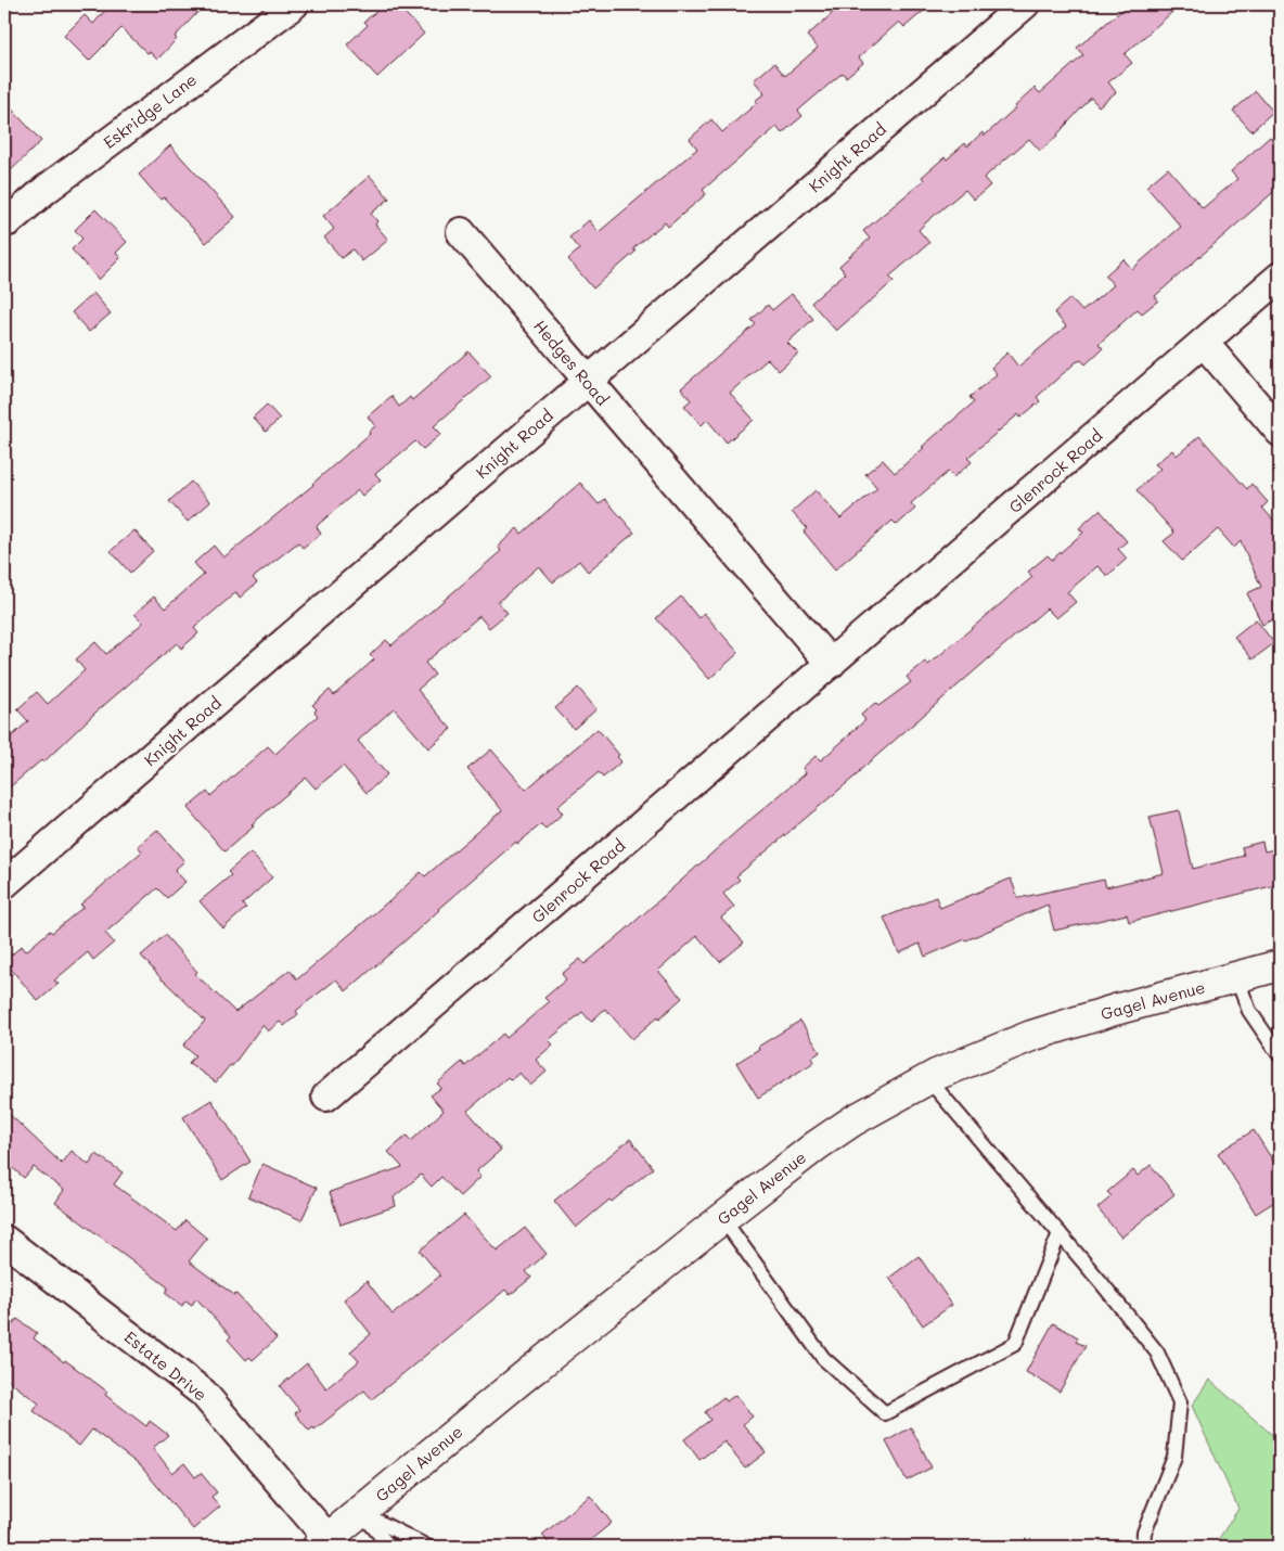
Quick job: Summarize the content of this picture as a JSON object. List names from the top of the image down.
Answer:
{
  "streets": {
    "street": [
      "Eskridge Lane",
      "Knight Road",
      "Hedges Road",
      "Glenrock Road",
      "Gagel Avenue",
      "Estate Drive"
    ]
  },
  "crossings": [
    ["Knight Road", "Hedges Road"],
    ["Hedges Road", "Glenrock Road"],
    ["Gagel Avenue", "Estate Drive"]
  ]
}
